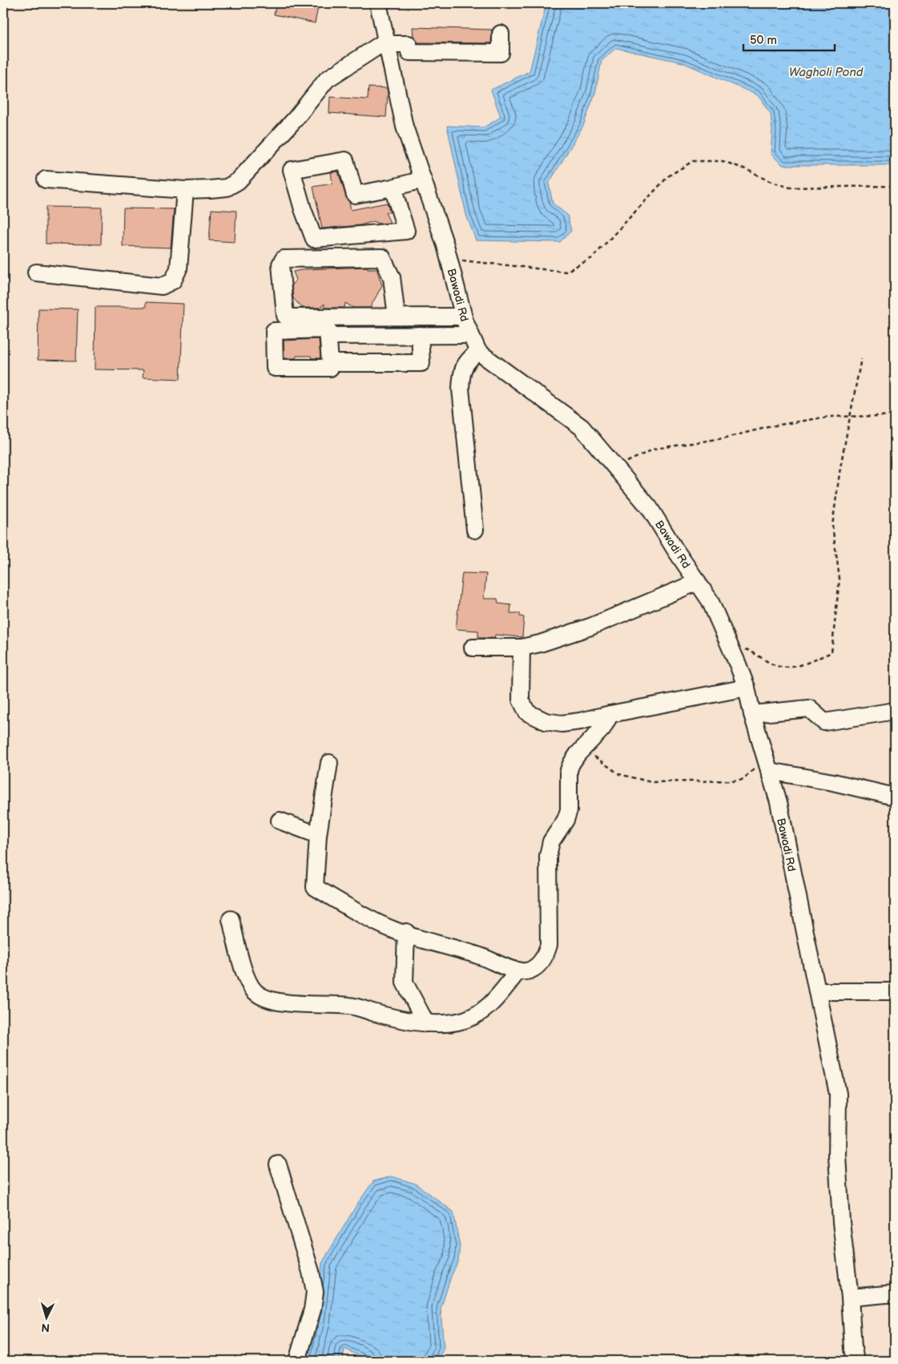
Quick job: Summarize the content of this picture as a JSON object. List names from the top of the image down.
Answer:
{
  "streets": {
    "street": ["Bawadi Rd"]
  },
  "water": ["Wagholi Pond"],
  "scale_bar": "50 m",
  "north": "bottom"
}
